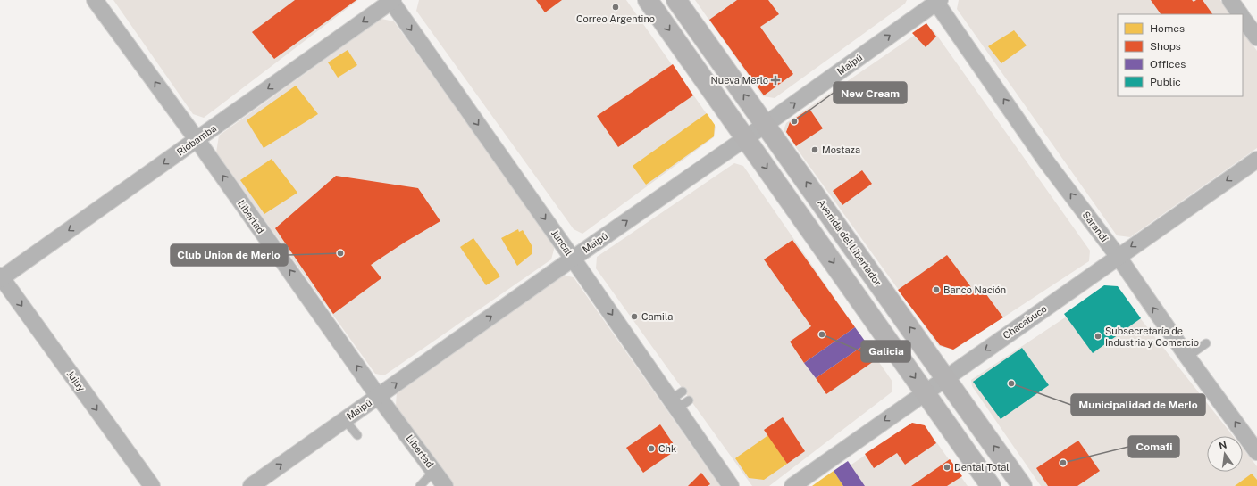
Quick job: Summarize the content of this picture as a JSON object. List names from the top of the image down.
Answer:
{
  "streets": {
    "main road": ["Avenida del Libertador"],
    "street": [
      "Maipú",
      "Riobamba",
      "Libertad",
      "Sarandí",
      "Juncal",
      "Chacabuco",
      "Jujuy"
    ]
  },
  "crossings": [
    ["Maipú", "Libertad"],
    ["Maipú", "Sarandí"],
    ["Maipú", "Juncal"],
    ["Maipú", "Avenida del Libertador"],
    ["Riobamba", "Libertad"],
    ["Riobamba", "Juncal"],
    ["Riobamba", "Jujuy"],
    ["Sarandí", "Chacabuco"],
    ["Avenida del Libertador", "Chacabuco"]
  ],
  "one_way": [
    "Maipú",
    "Riobamba",
    "Libertad",
    "Sarandí",
    "Juncal",
    "Chacabuco",
    "Jujuy"
  ],
  "places": {
    "other": [
      "Correo Argentino",
      "New Cream",
      "Mostaza",
      "Club Union de Merlo",
      "Banco Nación",
      "Camila",
      "Galicia",
      "Subsecretaría de Industria y Comercio",
      "Municipalidad de Merlo",
      "Chk",
      "Comafi",
      "Dental Total"
    ],
    "health": ["Nueva Merlo"]
  },
  "legend": [
    "Homes",
    "Shops",
    "Offices",
    "Public"
  ],
  "north": "top"
}
